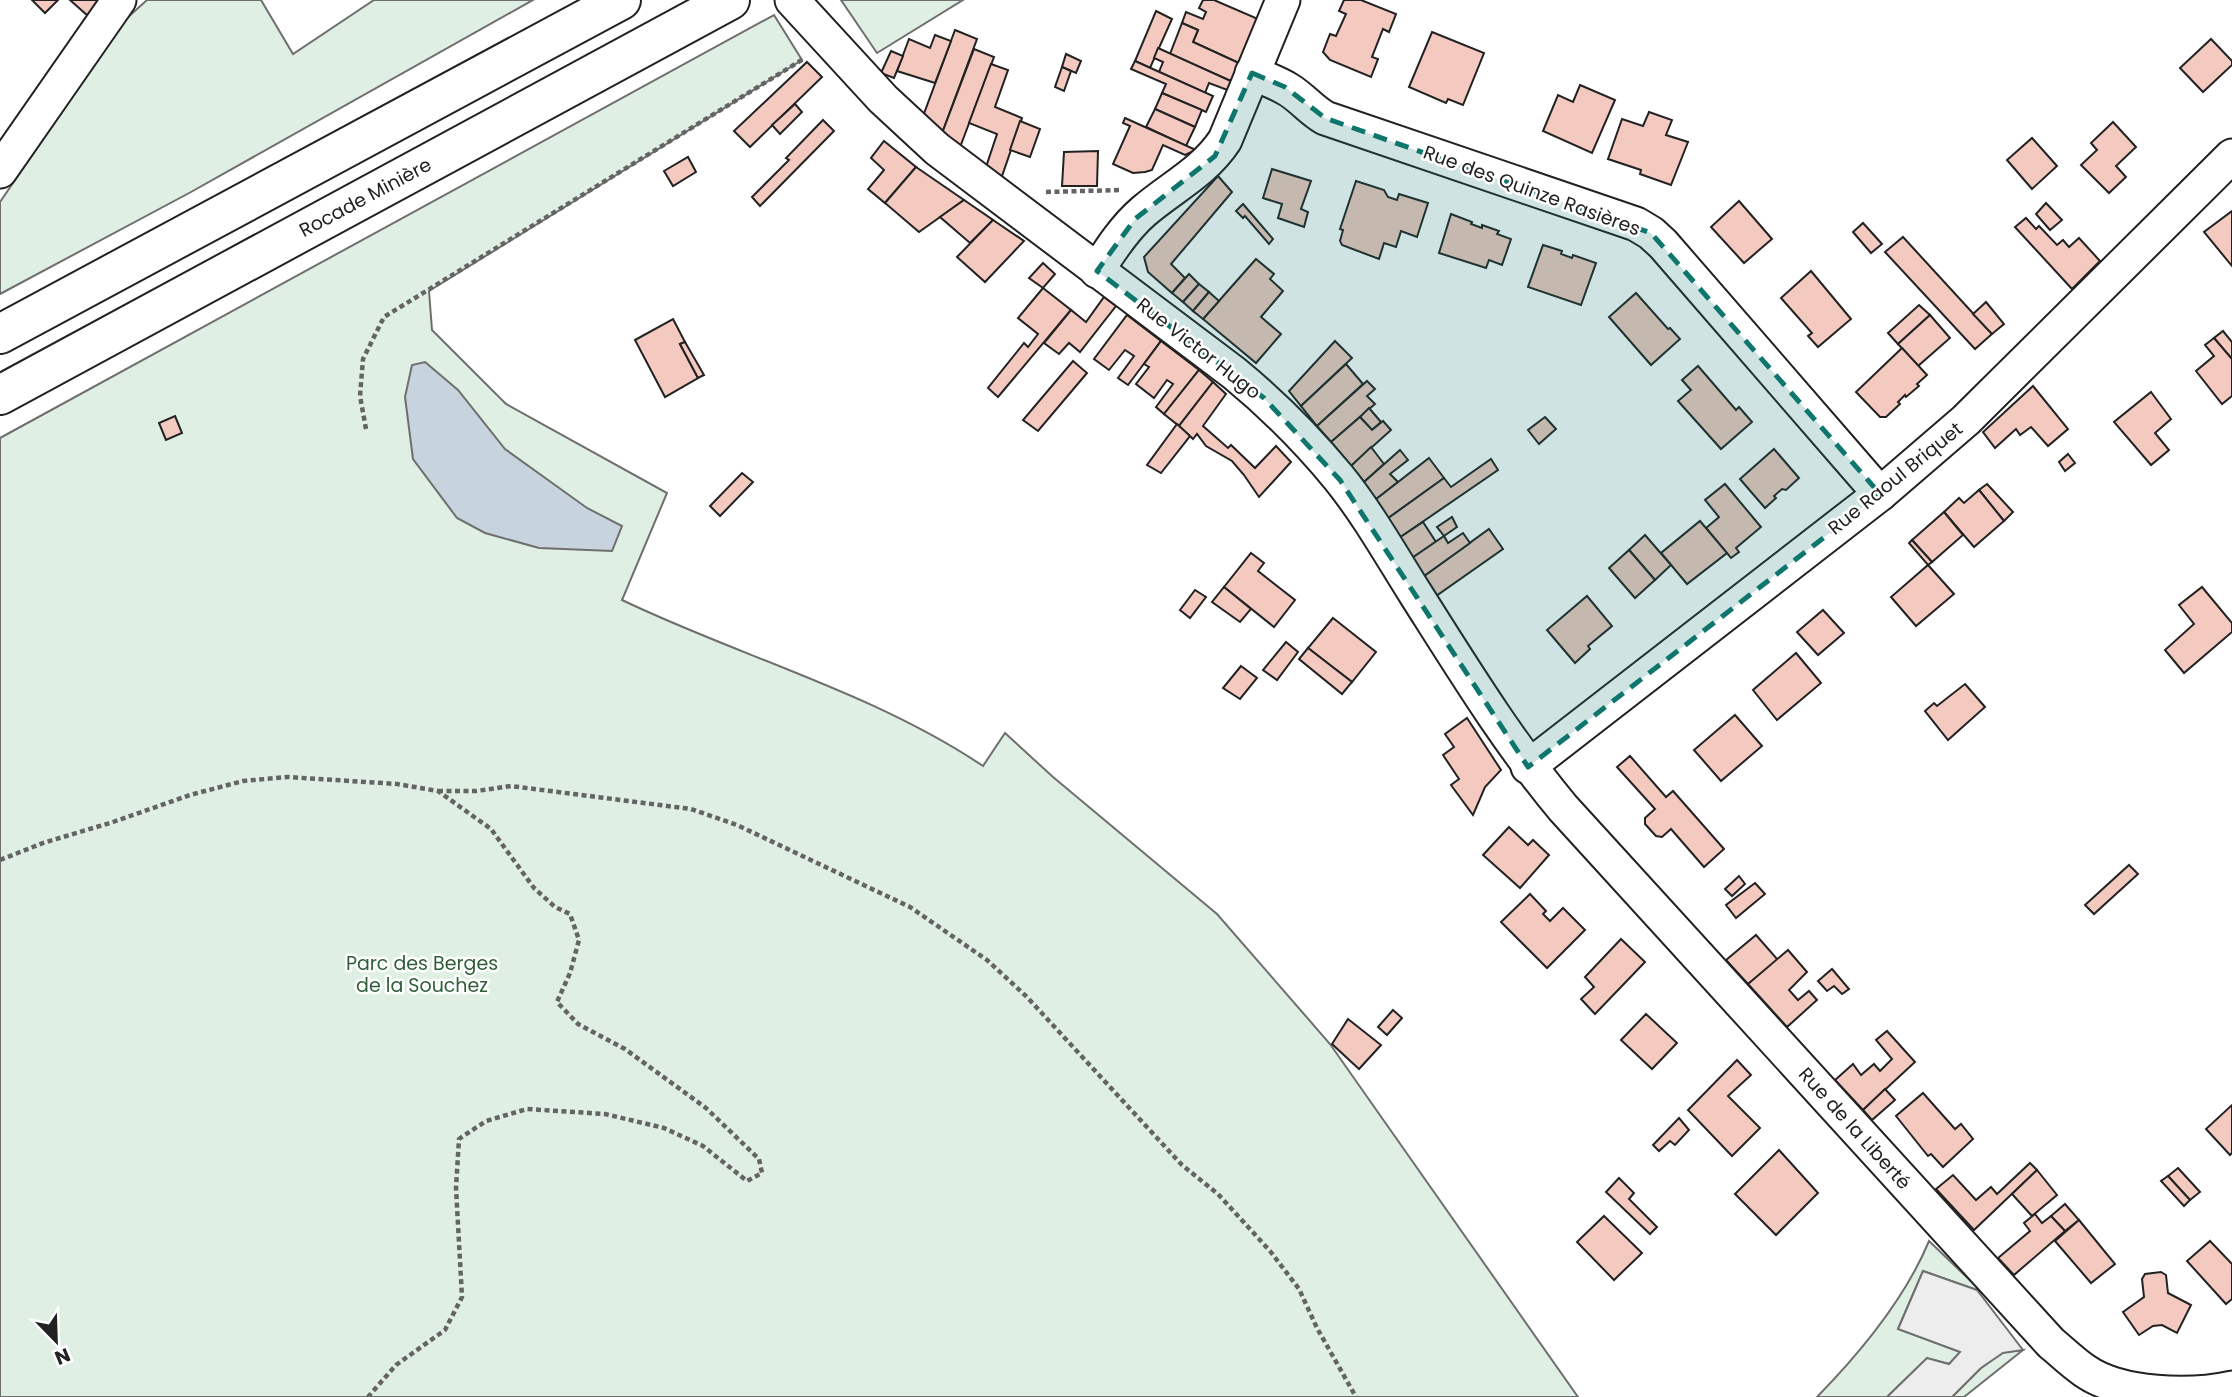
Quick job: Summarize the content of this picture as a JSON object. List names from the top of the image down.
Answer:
{
  "streets": {
    "highway": ["Rocade Minière"],
    "street": [
      "Rue des Quinze Rasières",
      "Rue Victor Hugo",
      "Rue Raoul Briquet",
      "Rue de la Liberté"
    ]
  },
  "crossings": [
    ["Rue des Quinze Rasières", "Rue Raoul Briquet"],
    ["Rue Victor Hugo", "Rue Raoul Briquet"],
    ["Rue Victor Hugo", "Rue de la Liberté"],
    ["Rue Raoul Briquet", "Rue de la Liberté"]
  ],
  "parks": ["Parc des Berges de la Souchez"],
  "north": "bottom right"
}
